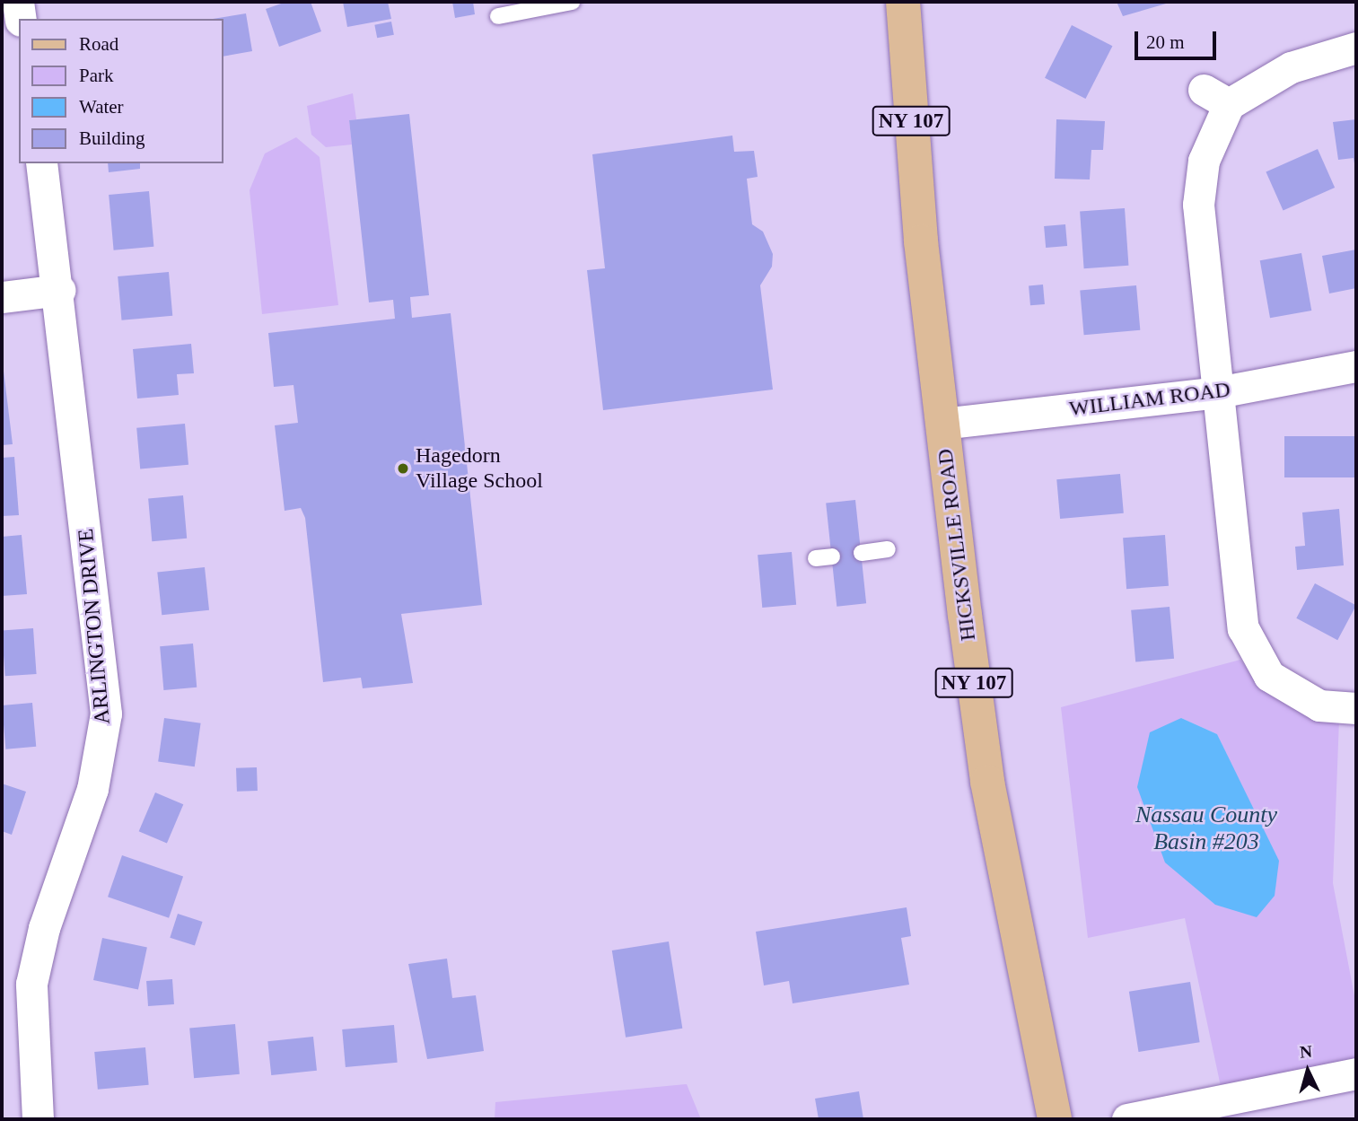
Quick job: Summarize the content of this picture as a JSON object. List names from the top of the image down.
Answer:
{
  "streets": {
    "main road": ["NY 107", "HICKSVILLE ROAD"],
    "street": ["WILLIAM ROAD", "ARLINGTON DRIVE"]
  },
  "crossings": [
    ["WILLIAM ROAD", "HICKSVILLE ROAD"]
  ],
  "water": ["Nassau County Basin #203"],
  "places": ["Hagedorn Village School"],
  "legend": [
    "Road",
    "Park",
    "Water",
    "Building"
  ],
  "scale_bar": "20 m",
  "north": "top"
}
